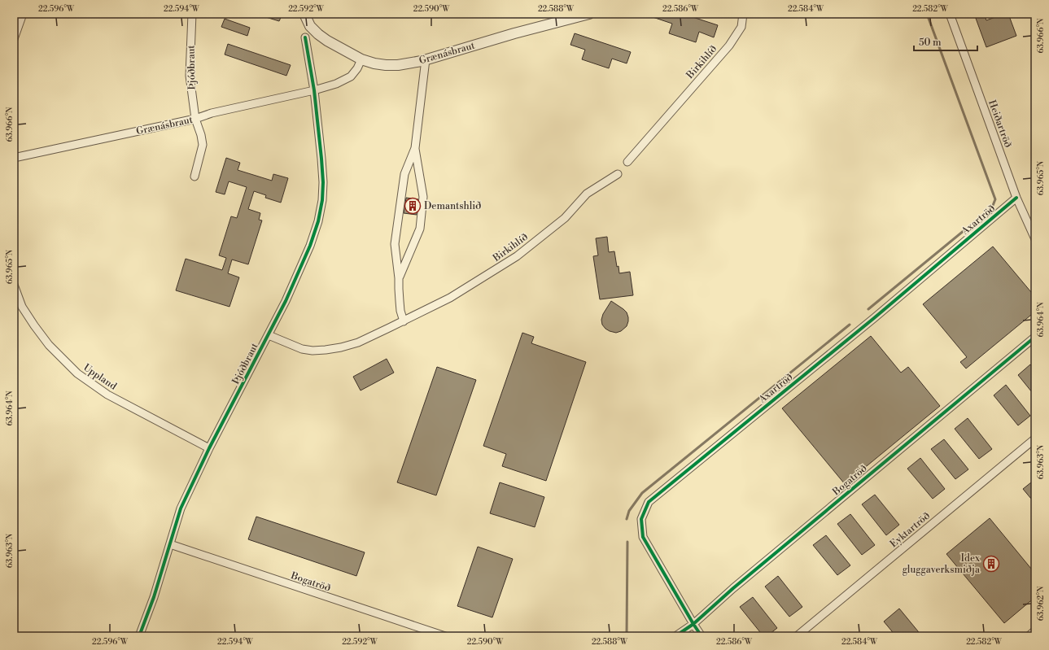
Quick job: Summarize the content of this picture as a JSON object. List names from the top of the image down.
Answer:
{
  "streets": {
    "street": [
      "Grænásbraut",
      "Birkihlíð",
      "Þjóðbraut",
      "Heiðartröð",
      "Axartröð",
      "Uppland",
      "Bogatröð",
      "Eyktartröð"
    ]
  },
  "crossings": [
    ["Grænásbraut", "Þjóðbraut"],
    ["Birkihlíð", "Þjóðbraut"],
    ["Þjóðbraut", "Uppland"],
    ["Þjóðbraut", "Bogatröð"],
    ["Heiðartröð", "Axartröð"],
    ["Axartröð", "Bogatröð"]
  ],
  "places": {
    "building": ["Demantshlið", "Idex gluggaverksmiðja"]
  },
  "scale_bar": "50 m",
  "coordinates": [
    "22.596°W",
    "22.594°W",
    "22.592°W",
    "22.590°W",
    "22.588°W",
    "22.586°W",
    "22.584°W",
    "22.582°W",
    "63.966°N",
    "63.965°N",
    "63.964°N",
    "63.963°N",
    "63.962°N"
  ]
}
